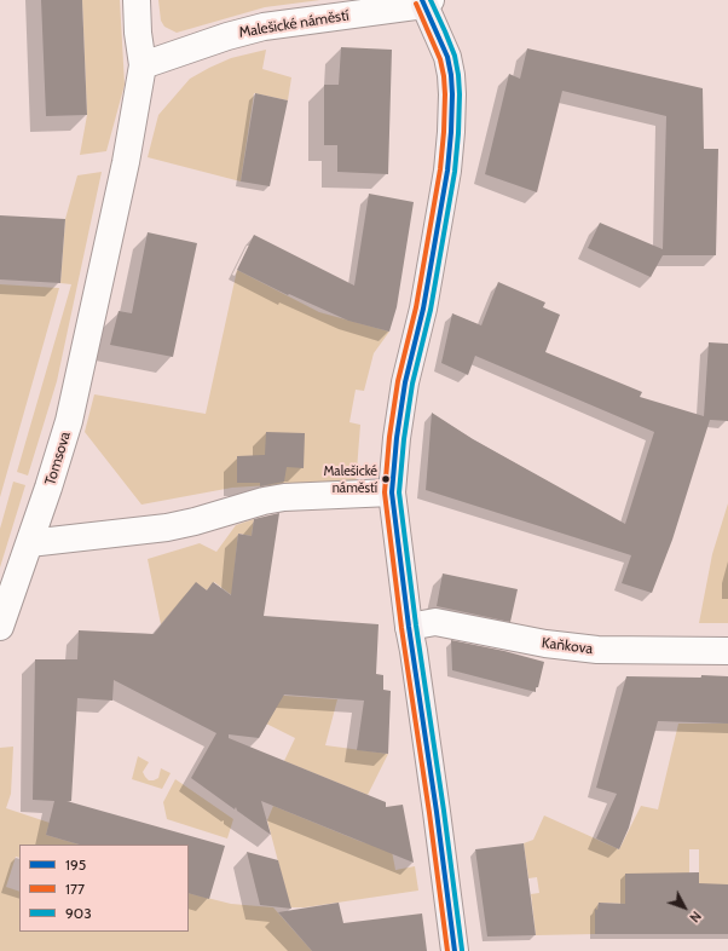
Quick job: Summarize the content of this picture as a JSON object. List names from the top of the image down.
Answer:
{
  "streets": {
    "street": ["Malešické náměstí", "Tomsova", "Kaňkova"]
  },
  "crossings": [
    ["Malešické náměstí", "Tomsova"]
  ],
  "places": ["Malešické náměstí"],
  "lines": ["transit line 195", "transit line 903", "transit line 177"],
  "legend": ["195", "177", "903"],
  "north": "bottom right"
}
